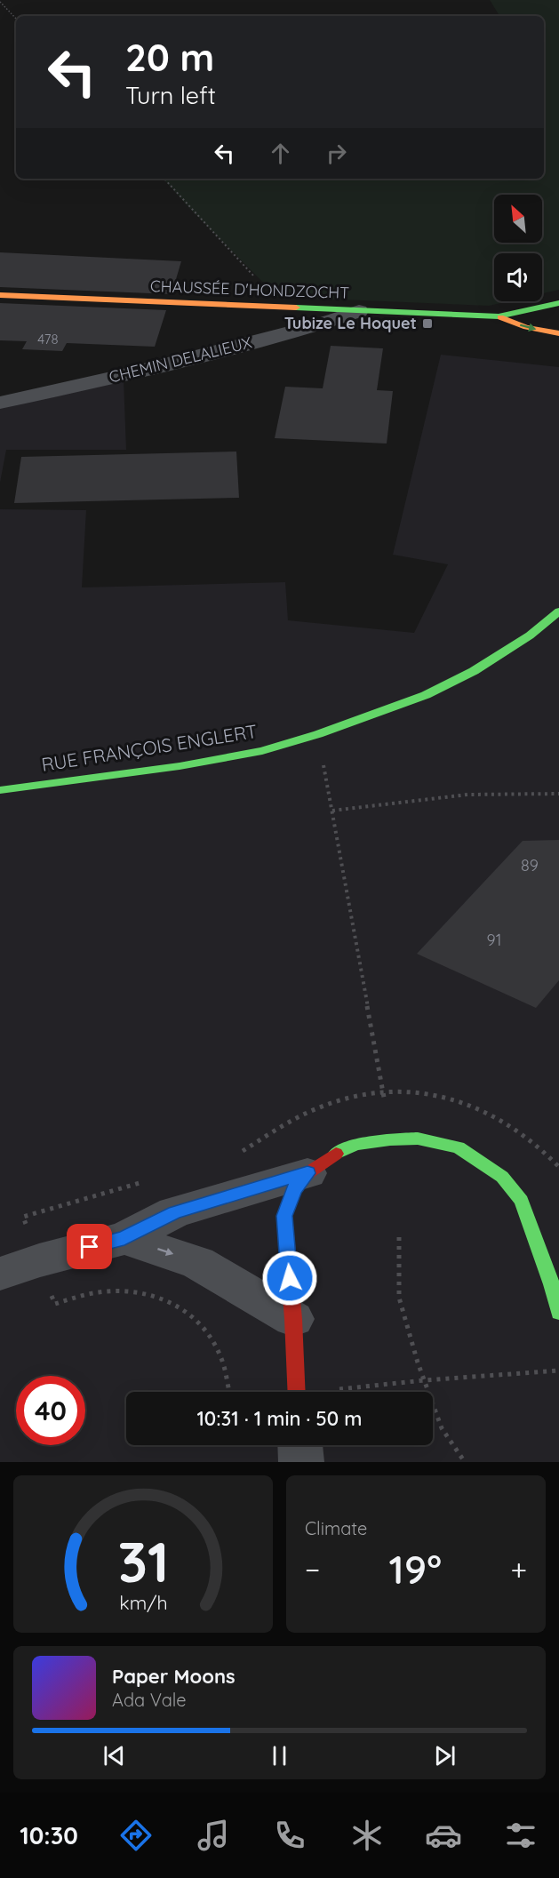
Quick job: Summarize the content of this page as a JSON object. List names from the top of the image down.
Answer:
{
  "streets": {
    "street": ["CHAUSSÉE D'HONDZOCHT", "CHEMIN DELALIEUX", "RUE FRANÇOIS ENGLERT"]
  },
  "crossings": [
    ["CHAUSSÉE D'HONDZOCHT", "CHEMIN DELALIEUX"]
  ],
  "places": {
    "transit": ["Tubize Le Hoquet"]
  },
  "house_numbers": ["478", "89", "91"],
  "north": "top left",
  "page": {
    "turn": ["20 m", "Turn left"],
    "limit": "40",
    "trip": "10:31 · 1 min · 50 m",
    "tile": "Climate",
    "heat": ["−", "19°", "+"],
    "song": ["Paper Moons", "Ada Vale"],
    "tabs": "10:30",
    "gauge": ["31", "km/h"]
  }
}
